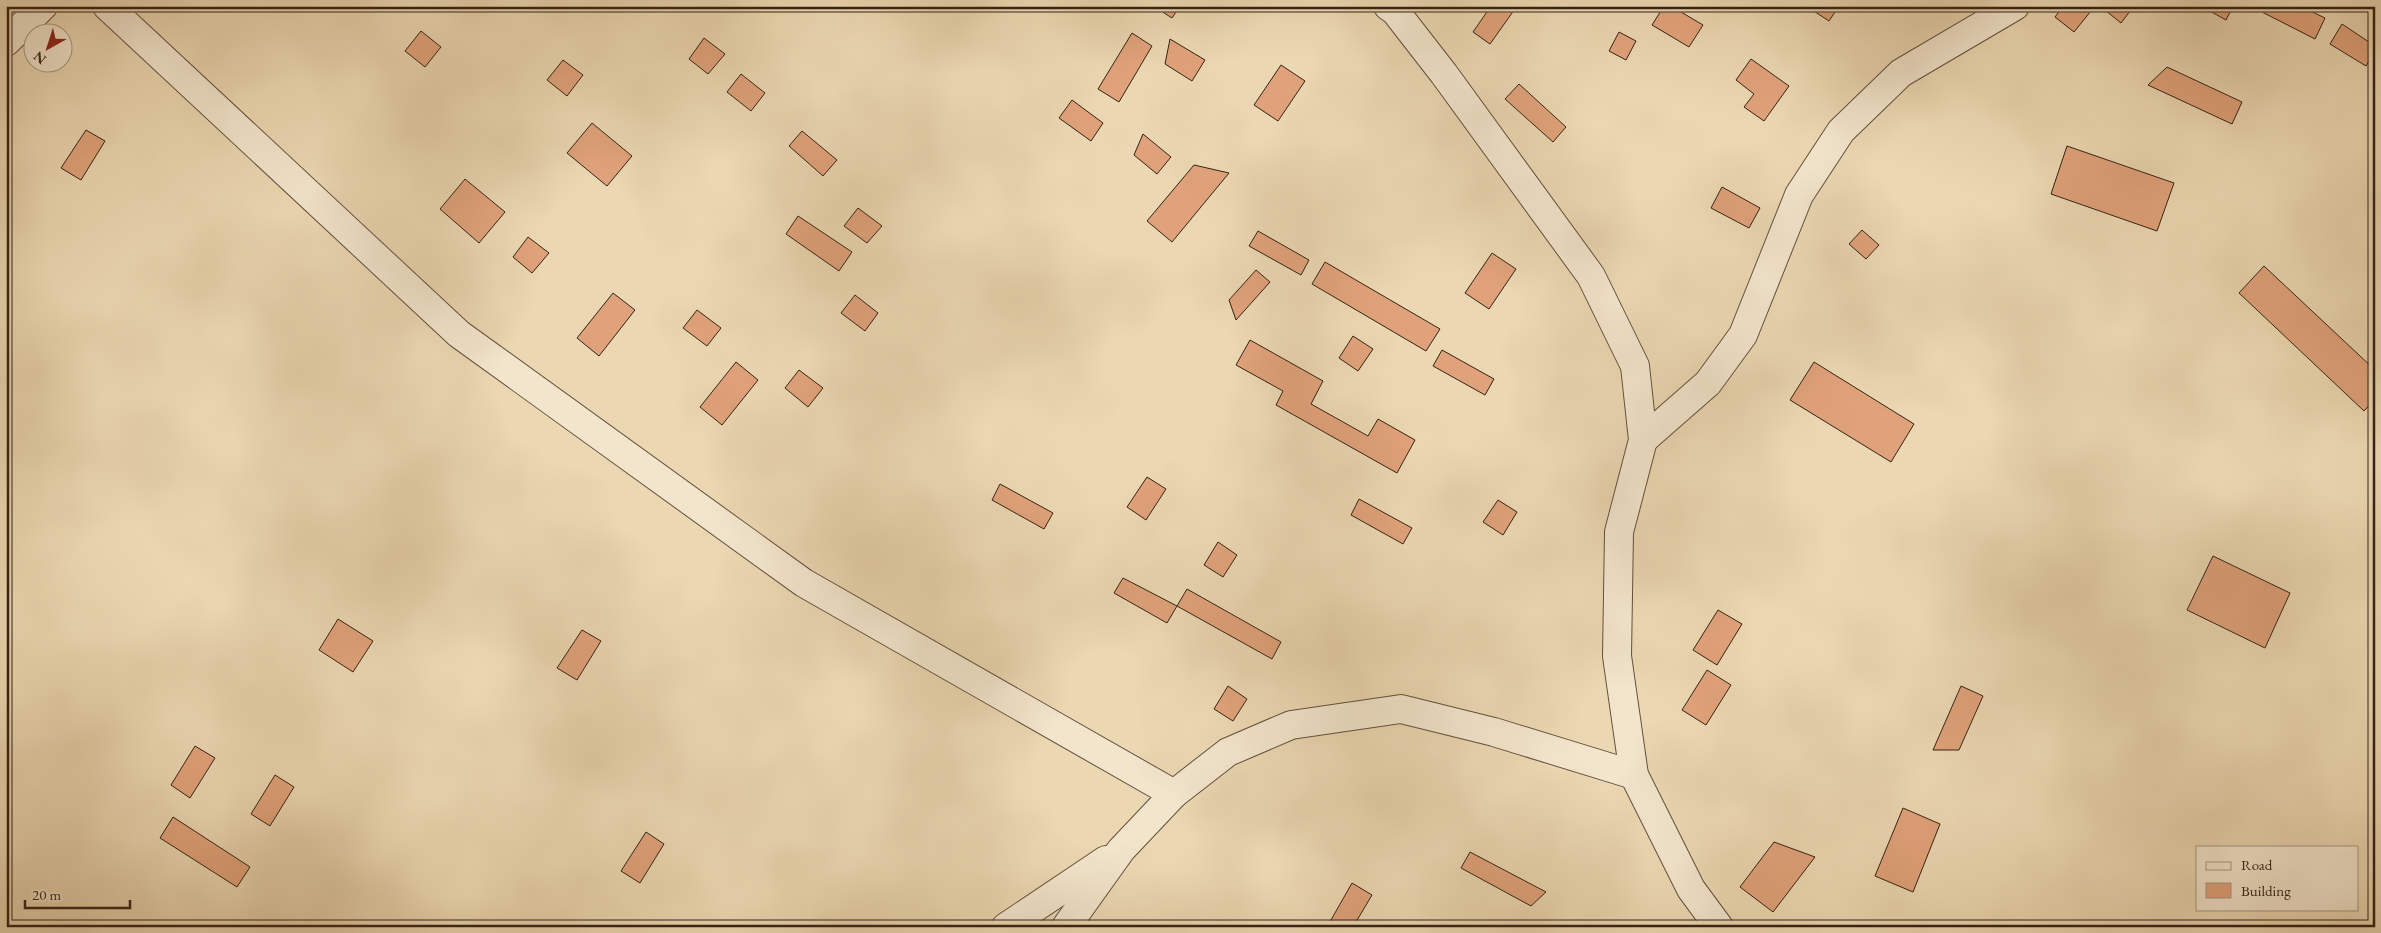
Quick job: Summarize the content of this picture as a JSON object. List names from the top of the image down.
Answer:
{
  "legend": ["Road", "Building"],
  "scale_bar": "20 m",
  "north": "bottom left"
}
